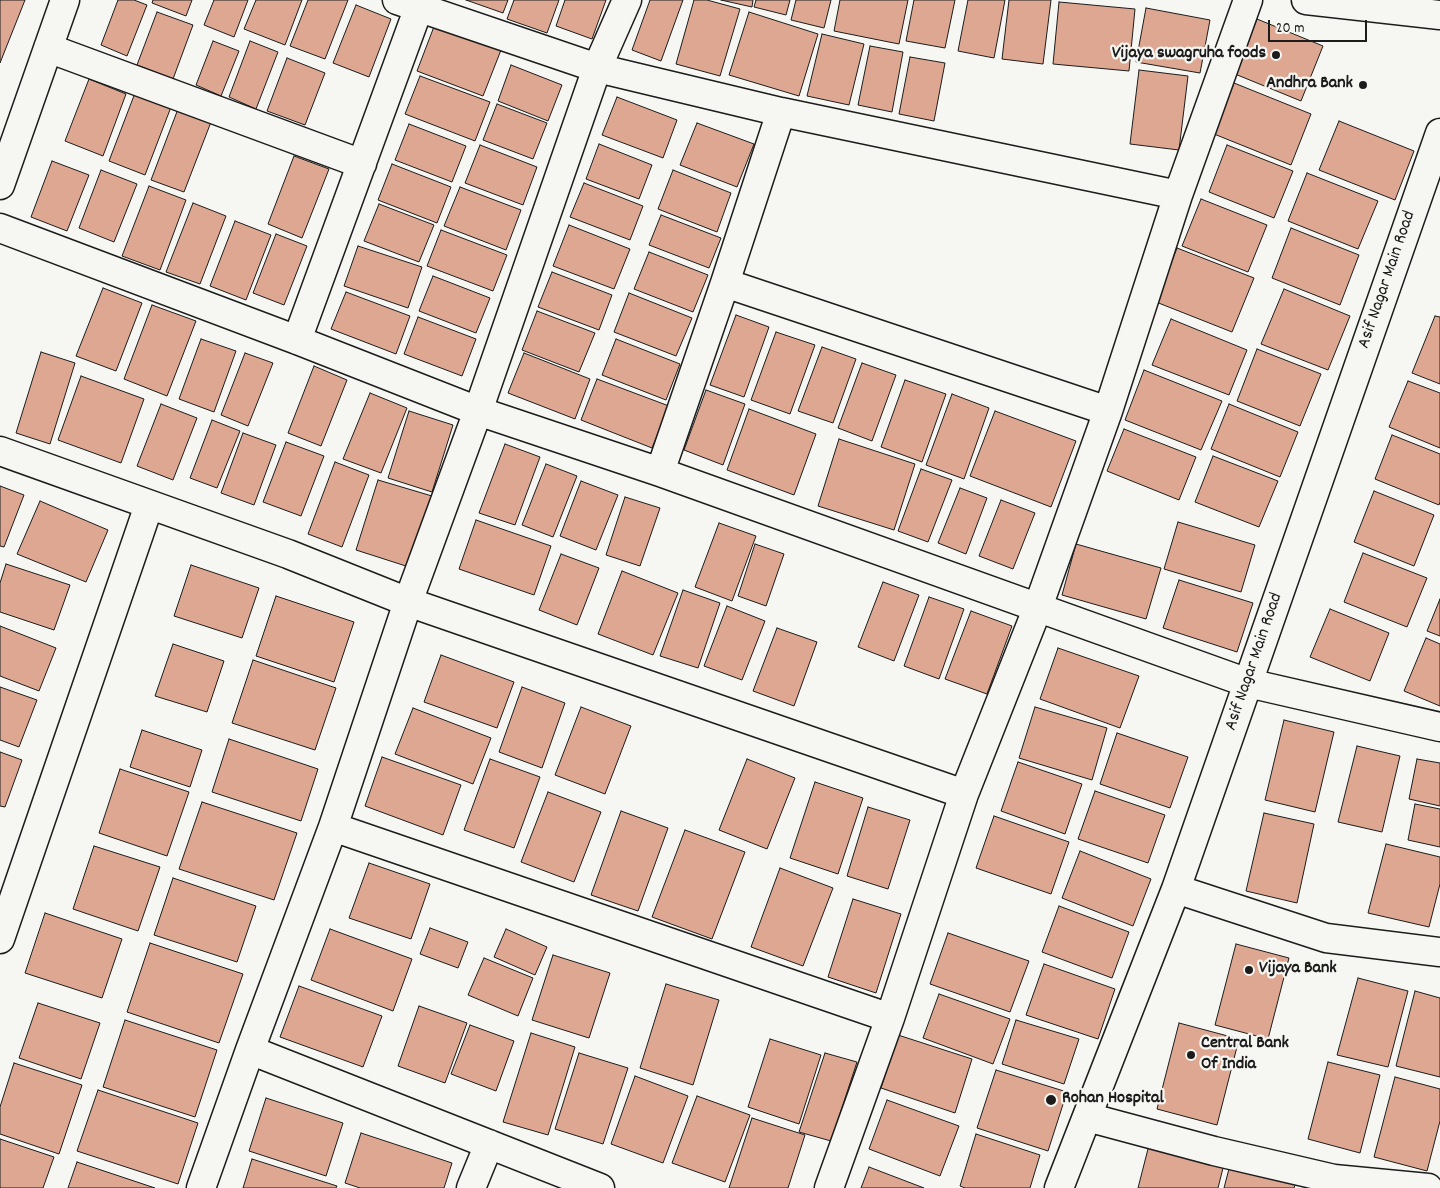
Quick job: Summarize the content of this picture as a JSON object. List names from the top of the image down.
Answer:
{
  "streets": {
    "street": ["Asif Nagar Main Road"]
  },
  "places": [
    "Vijaya swagruha foods",
    "Andhra Bank",
    "Vijaya Bank",
    "Central Bank Of India",
    "Rohan Hospital"
  ],
  "scale_bar": "20 m"
}
